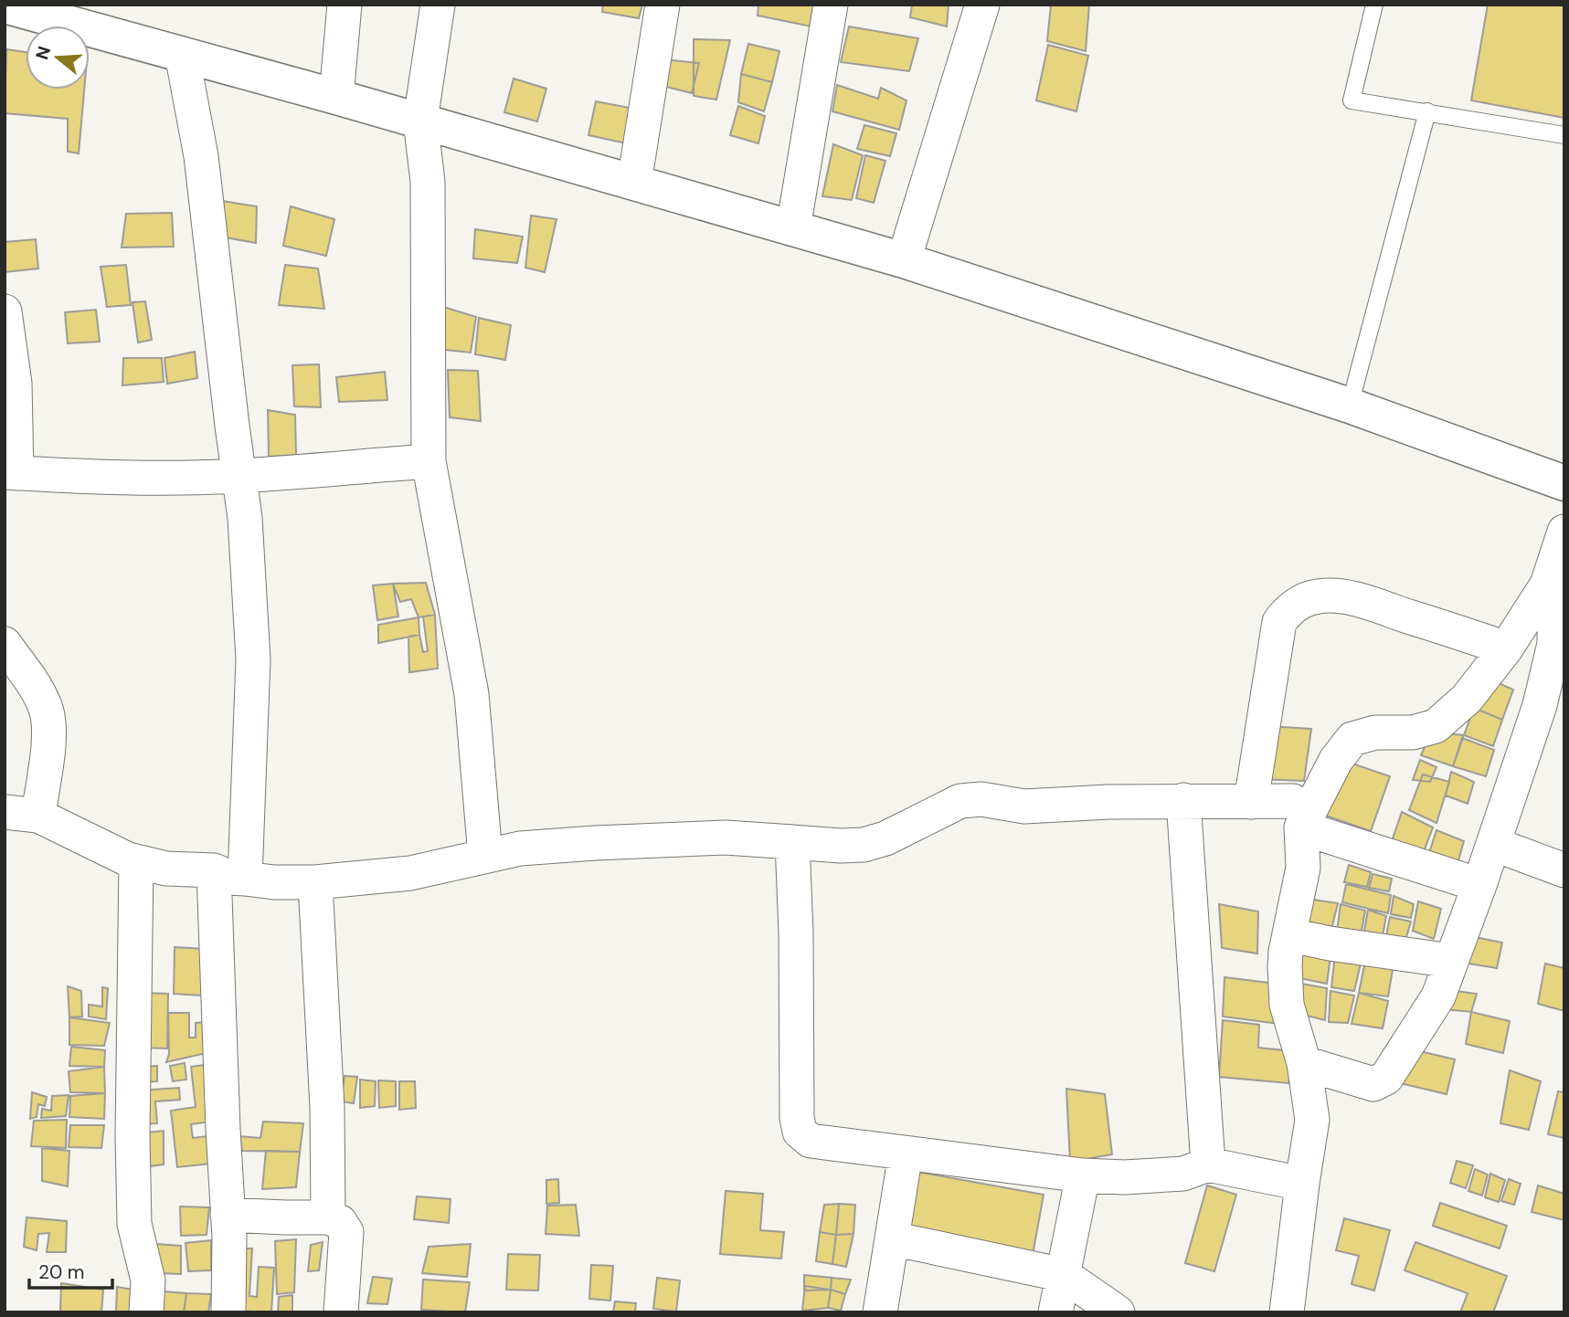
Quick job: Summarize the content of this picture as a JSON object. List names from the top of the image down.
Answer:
{
  "scale_bar": "20 m",
  "north": "left"
}
